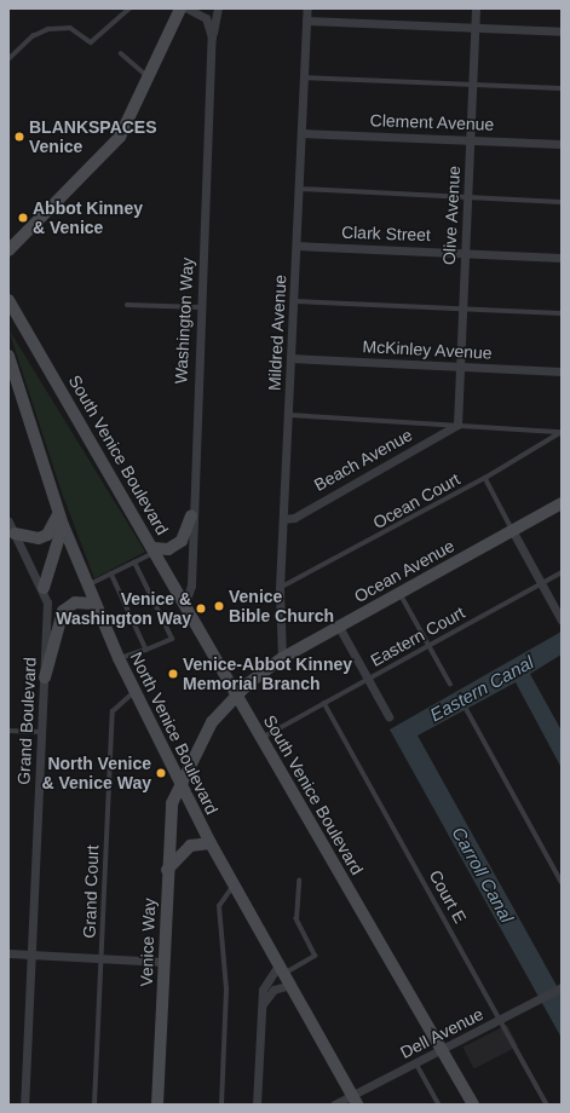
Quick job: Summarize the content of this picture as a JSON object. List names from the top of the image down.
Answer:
{
  "streets": {
    "main road": [
      "South Venice Boulevard",
      "Ocean Avenue",
      "North Venice Boulevard",
      "Venice Way"
    ],
    "street": [
      "Clement Avenue",
      "Olive Avenue",
      "Clark Street",
      "Washington Way",
      "Mildred Avenue",
      "McKinley Avenue",
      "Beach Avenue",
      "Grand Boulevard",
      "Dell Avenue"
    ],
    "lane": [
      "Ocean Court",
      "Eastern Court",
      "Grand Court",
      "Court E"
    ]
  },
  "crossings": [
    ["Clement Avenue", "Olive Avenue"],
    ["Clement Avenue", "Mildred Avenue"],
    ["Olive Avenue", "Clark Street"],
    ["Olive Avenue", "McKinley Avenue"],
    ["Olive Avenue", "Beach Avenue"],
    ["Clark Street", "Mildred Avenue"],
    ["Washington Way", "South Venice Boulevard"],
    ["Mildred Avenue", "McKinley Avenue"],
    ["Mildred Avenue", "Beach Avenue"],
    ["Mildred Avenue", "Ocean Court"],
    ["Mildred Avenue", "Ocean Avenue"],
    ["South Venice Boulevard", "Ocean Avenue"],
    ["South Venice Boulevard", "Eastern Court"],
    ["South Venice Boulevard", "Dell Avenue"],
    ["Ocean Avenue", "North Venice Boulevard"],
    ["Ocean Avenue", "Venice Way"],
    ["Eastern Court", "Court E"],
    ["North Venice Boulevard", "Grand Court"],
    ["North Venice Boulevard", "Venice Way"],
    ["North Venice Boulevard", "Dell Avenue"],
    ["Court E", "Dell Avenue"]
  ],
  "water": ["Eastern Canal", "Carroll Canal"],
  "places": [
    "BLANKSPACES Venice",
    "Abbot Kinney & Venice",
    "Venice Bible Church",
    "Venice & Washington Way",
    "Venice-Abbot Kinney Memorial Branch",
    "North Venice & Venice Way"
  ]
}
